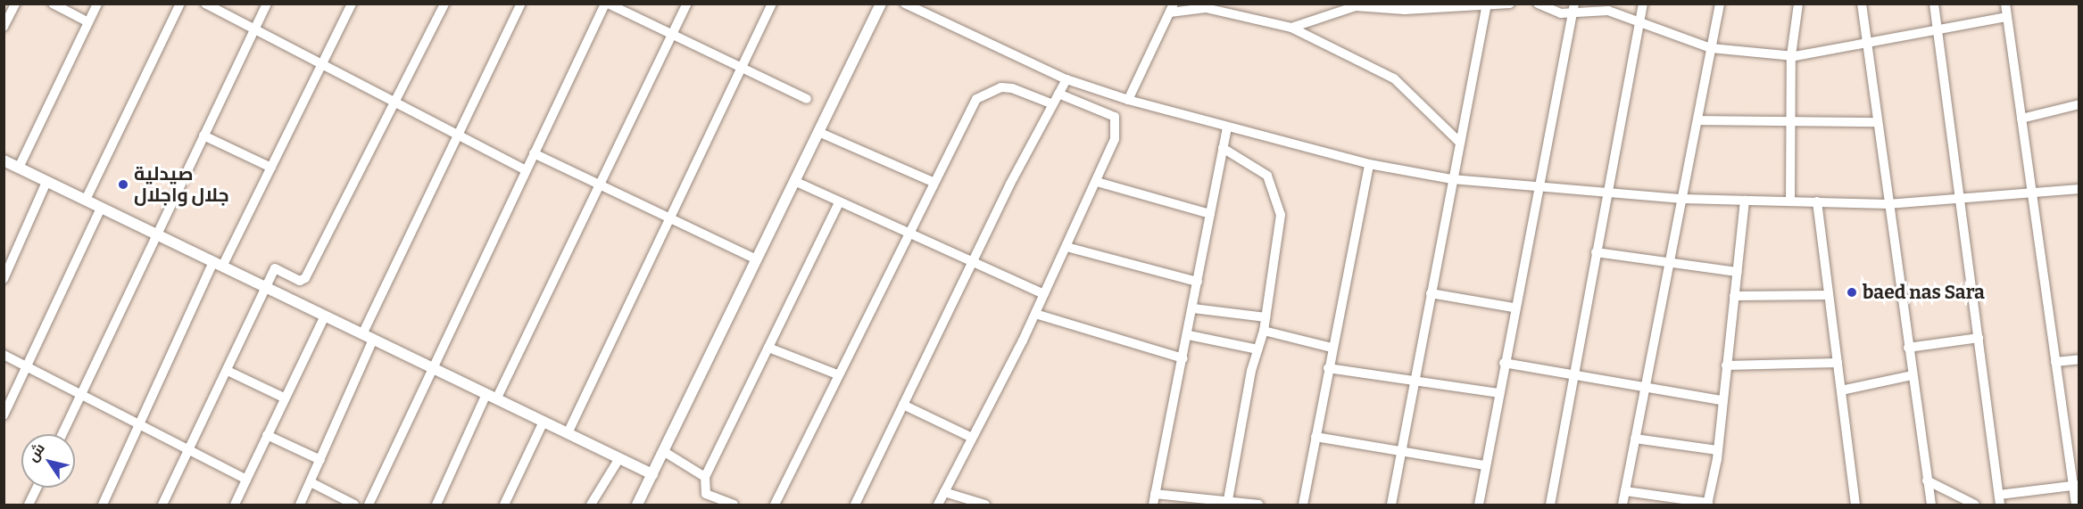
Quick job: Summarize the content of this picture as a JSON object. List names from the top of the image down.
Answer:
{
  "places": ["صيدلية جلال واجلال", "baed nas Sara"],
  "north": "top left"
}
